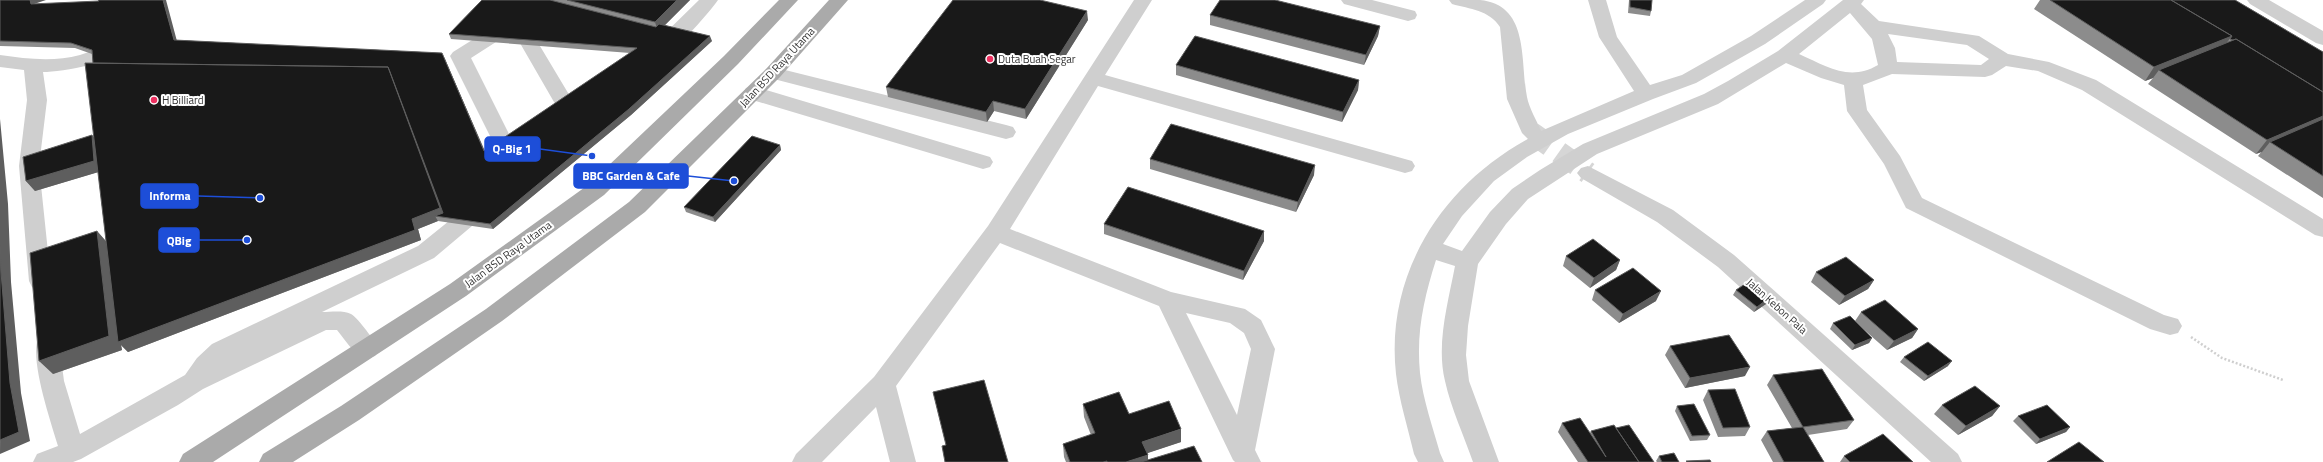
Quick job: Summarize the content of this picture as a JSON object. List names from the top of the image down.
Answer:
{
  "streets": {
    "main road": ["Jalan BSD Raya Utama"],
    "street": ["Jalan Kebon Pala"]
  },
  "places": [
    "Duta Buah Segar",
    "H Billiard",
    "Q-Big 1",
    "BBC Garden & Cafe",
    "Informa",
    "QBig"
  ]
}
